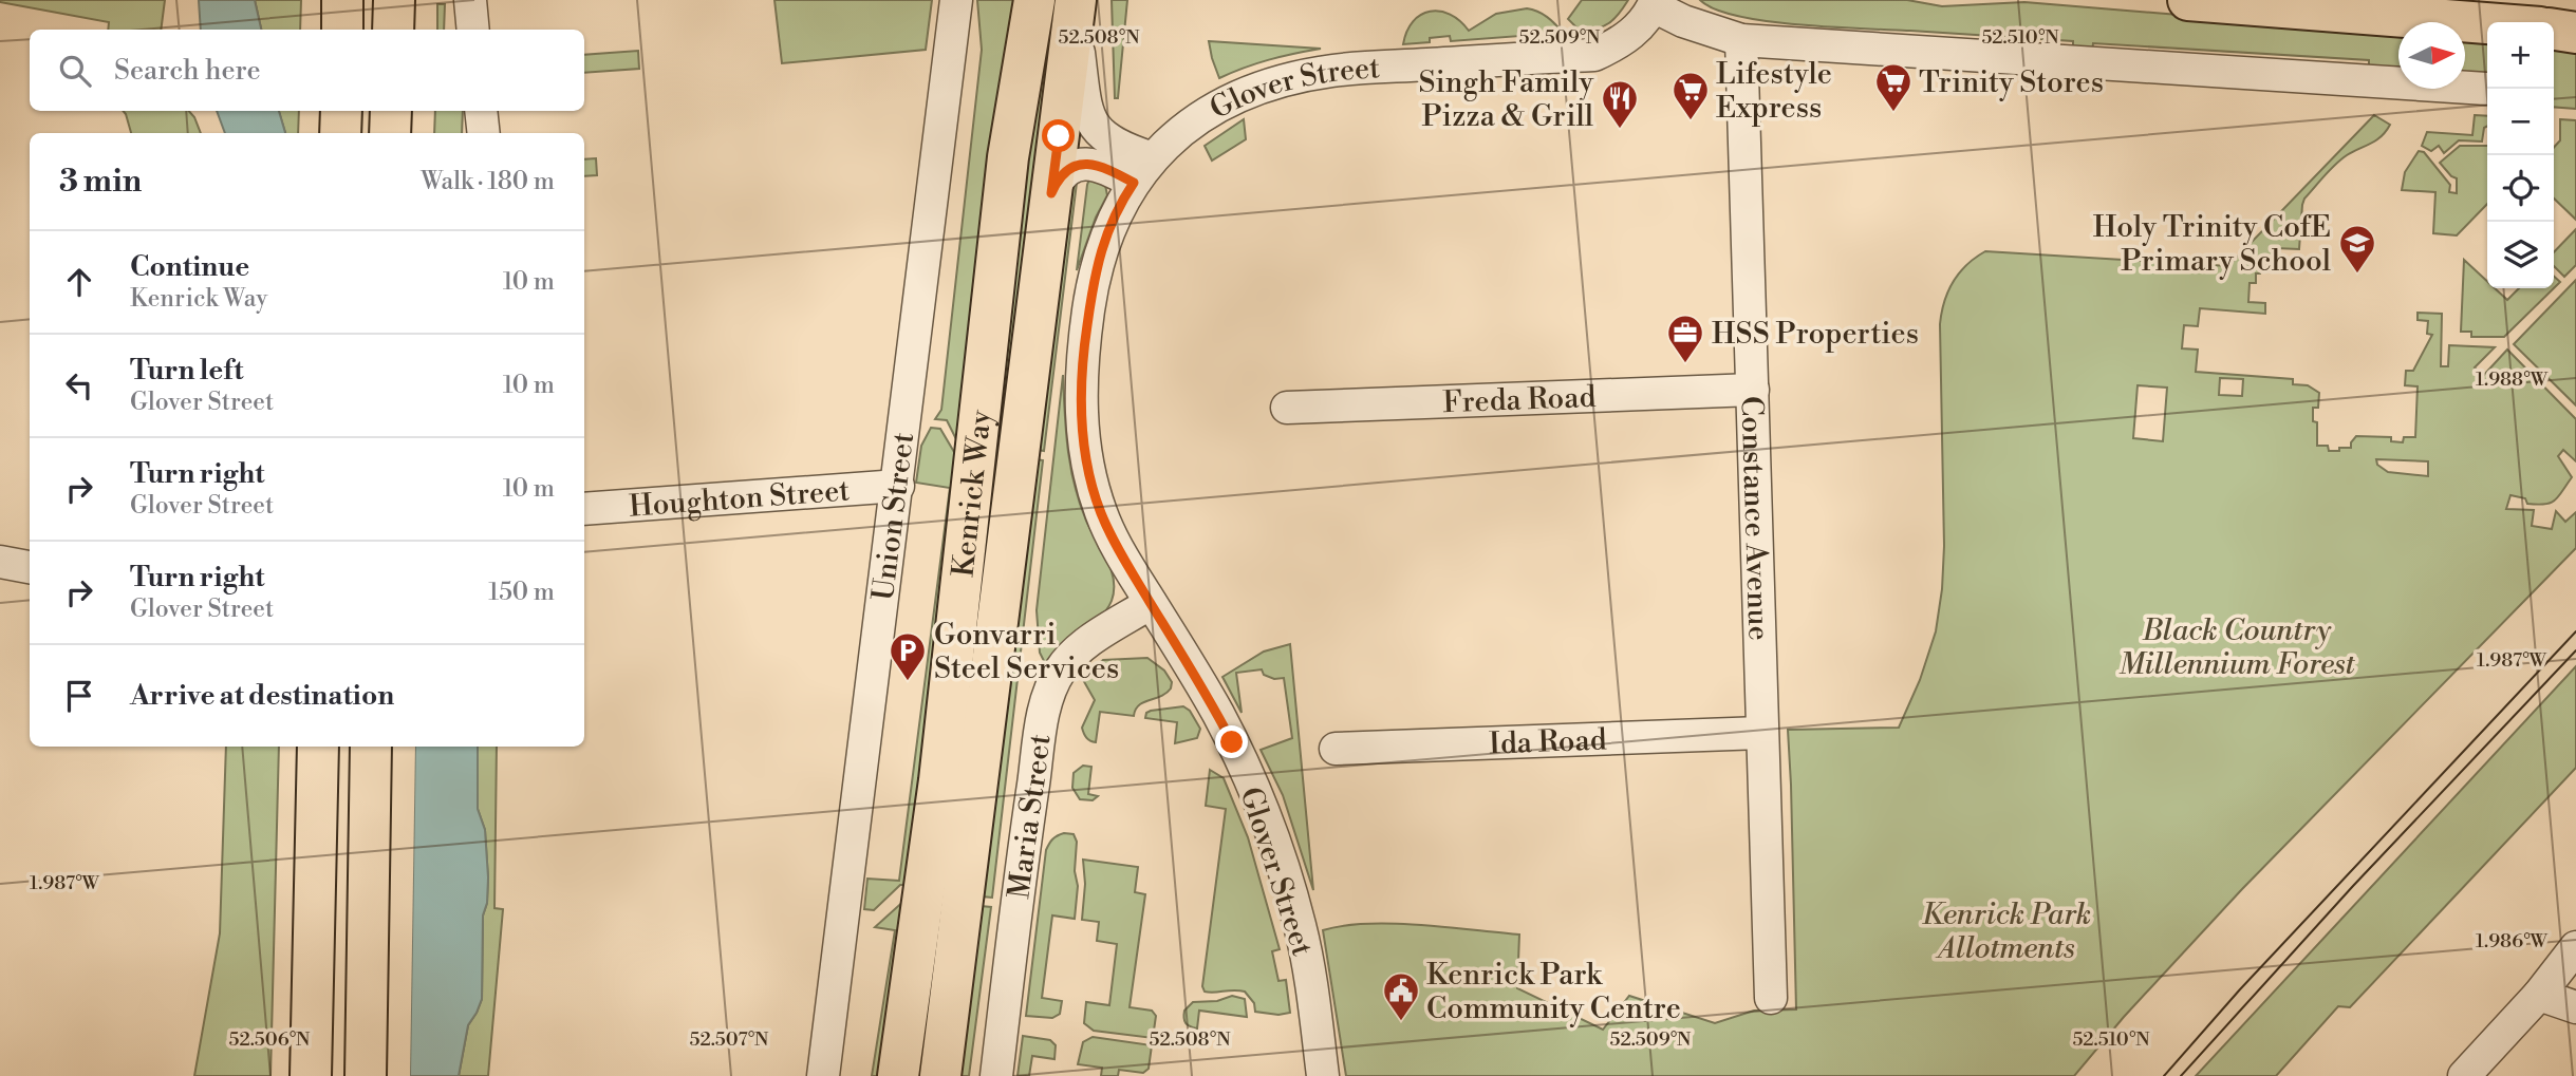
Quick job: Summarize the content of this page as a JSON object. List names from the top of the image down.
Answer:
{
  "streets": {
    "main road": ["Kenrick Way"],
    "street": [
      "Glover Street",
      "Freda Road",
      "Houghton Street",
      "Union Street",
      "Constance Avenue",
      "Ida Road",
      "Maria Street"
    ]
  },
  "crossings": [
    ["Glover Street", "Maria Street"],
    ["Freda Road", "Constance Avenue"],
    ["Houghton Street", "Union Street"],
    ["Constance Avenue", "Ida Road"]
  ],
  "parks": ["Black Country Millennium Forest", "Kenrick Park Allotments"],
  "places": {
    "supermarket": ["Trinity Stores", "Lifestyle Express"],
    "restaurant": ["Singh Family Pizza & Grill"],
    "school or university": ["Holy Trinity CofE Primary School"],
    "office": ["HSS Properties"],
    "parking": ["Gonvarri Steel Services"],
    "public building": ["Kenrick Park Community Centre"]
  },
  "north": "right",
  "page": {
    "map_buttons": ["+", "−"],
    "search": "Search here",
    "heading": ["3 min", "Walk · 180 m"],
    "list": [
      ["Continue", "Kenrick Way", "10 m"],
      ["Turn left", "Glover Street", "10 m"],
      ["Turn right", "Glover Street", "10 m"],
      ["Turn right", "Glover Street", "150 m"],
      "Arrive at destination"
    ]
  },
  "coordinates": [
    "52.508°N",
    "52.509°N",
    "52.510°N",
    "1.988°W",
    "1.987°W",
    "1.986°W",
    "52.506°N",
    "52.507°N"
  ]
}
